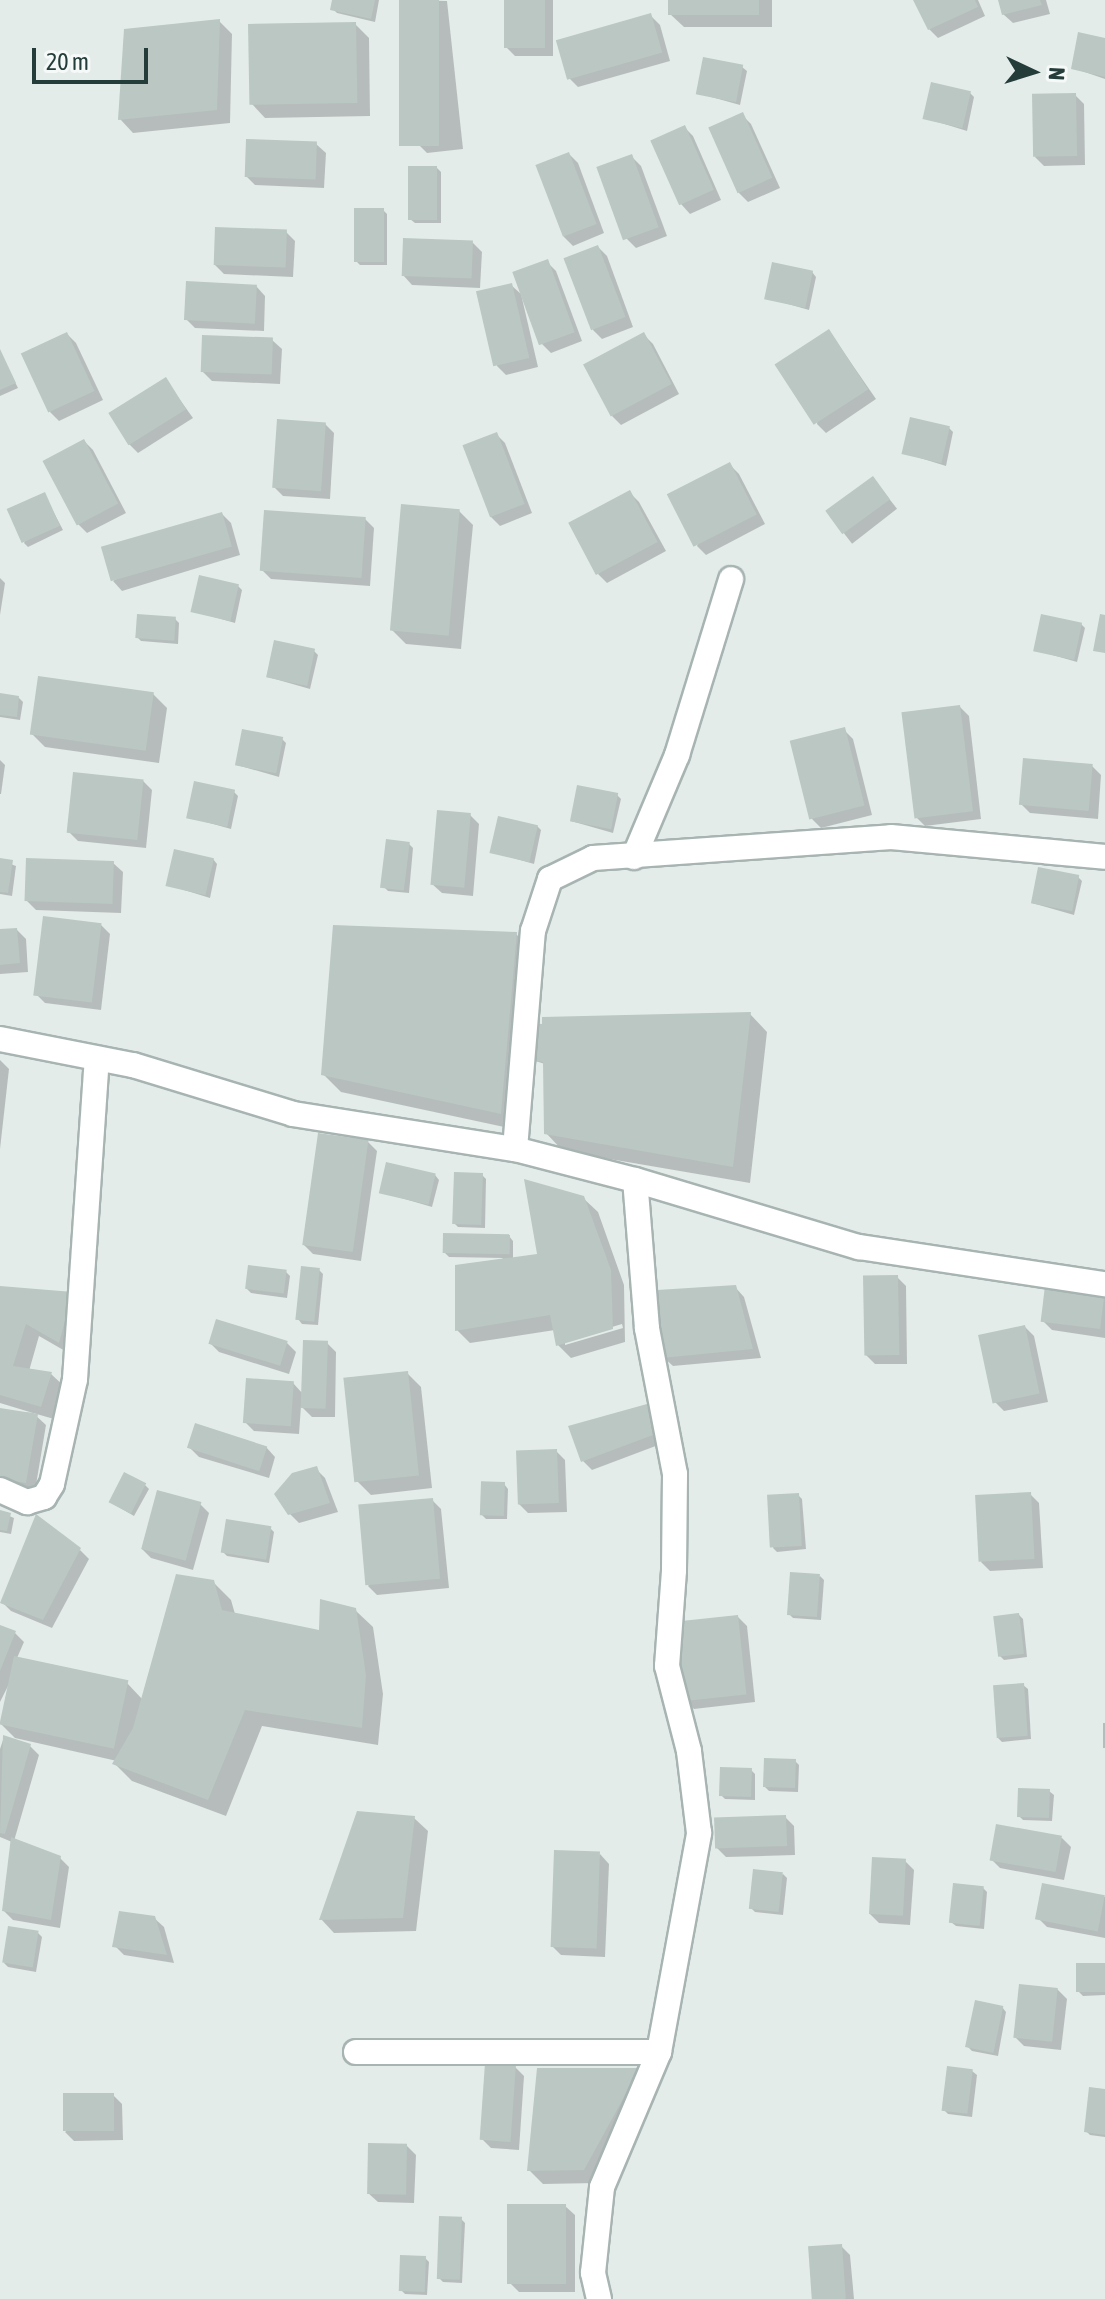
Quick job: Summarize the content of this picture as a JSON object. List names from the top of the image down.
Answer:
{
  "scale_bar": "20 m",
  "north": "right"
}
